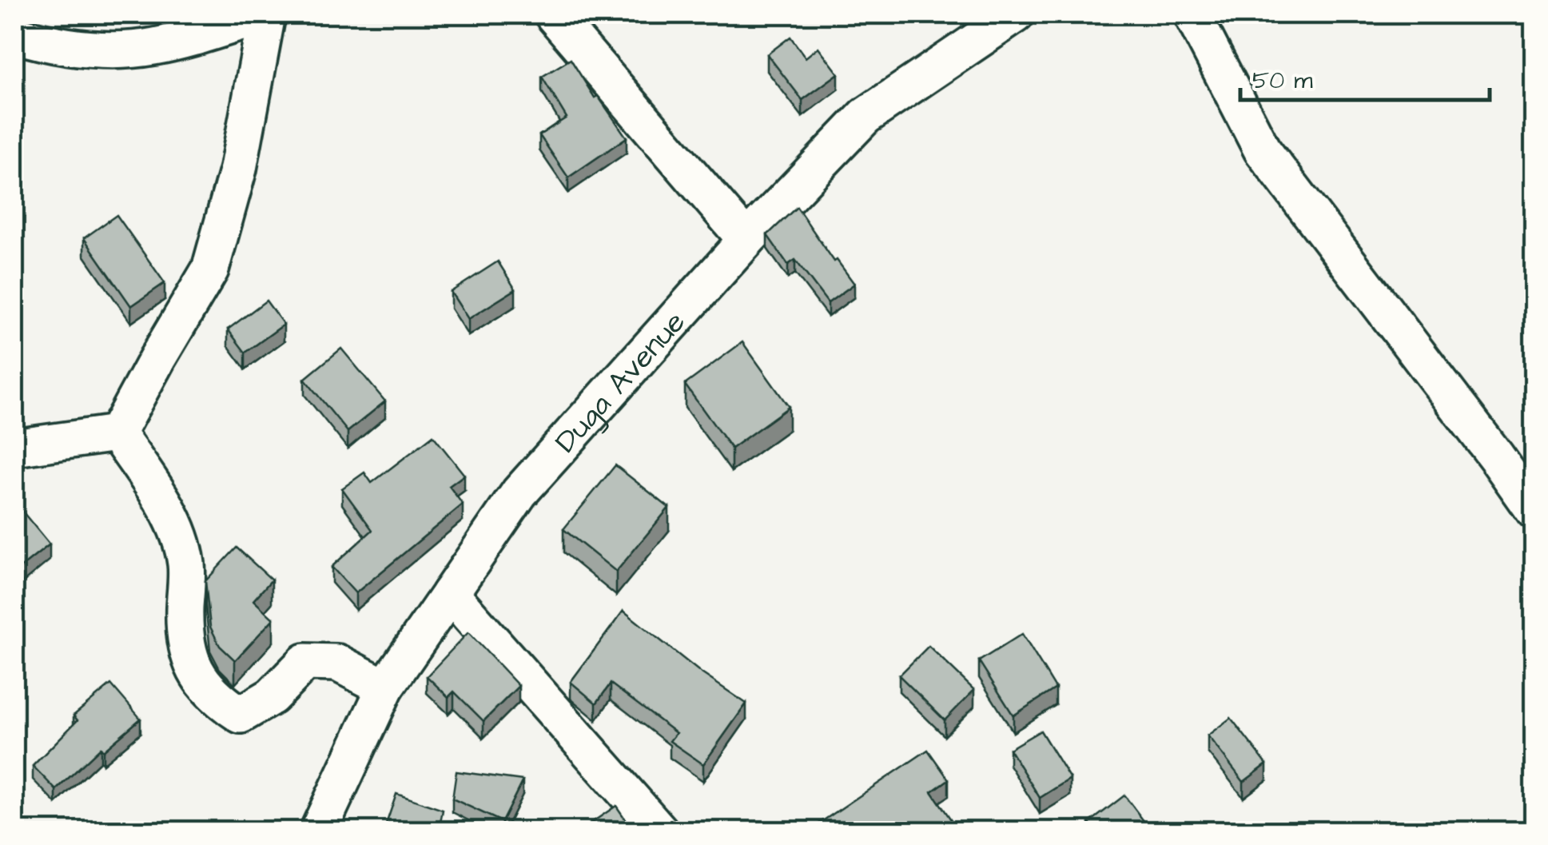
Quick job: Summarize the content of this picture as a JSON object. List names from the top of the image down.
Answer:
{
  "streets": {
    "street": ["Duga Avenue"]
  },
  "scale_bar": "50 m"
}
